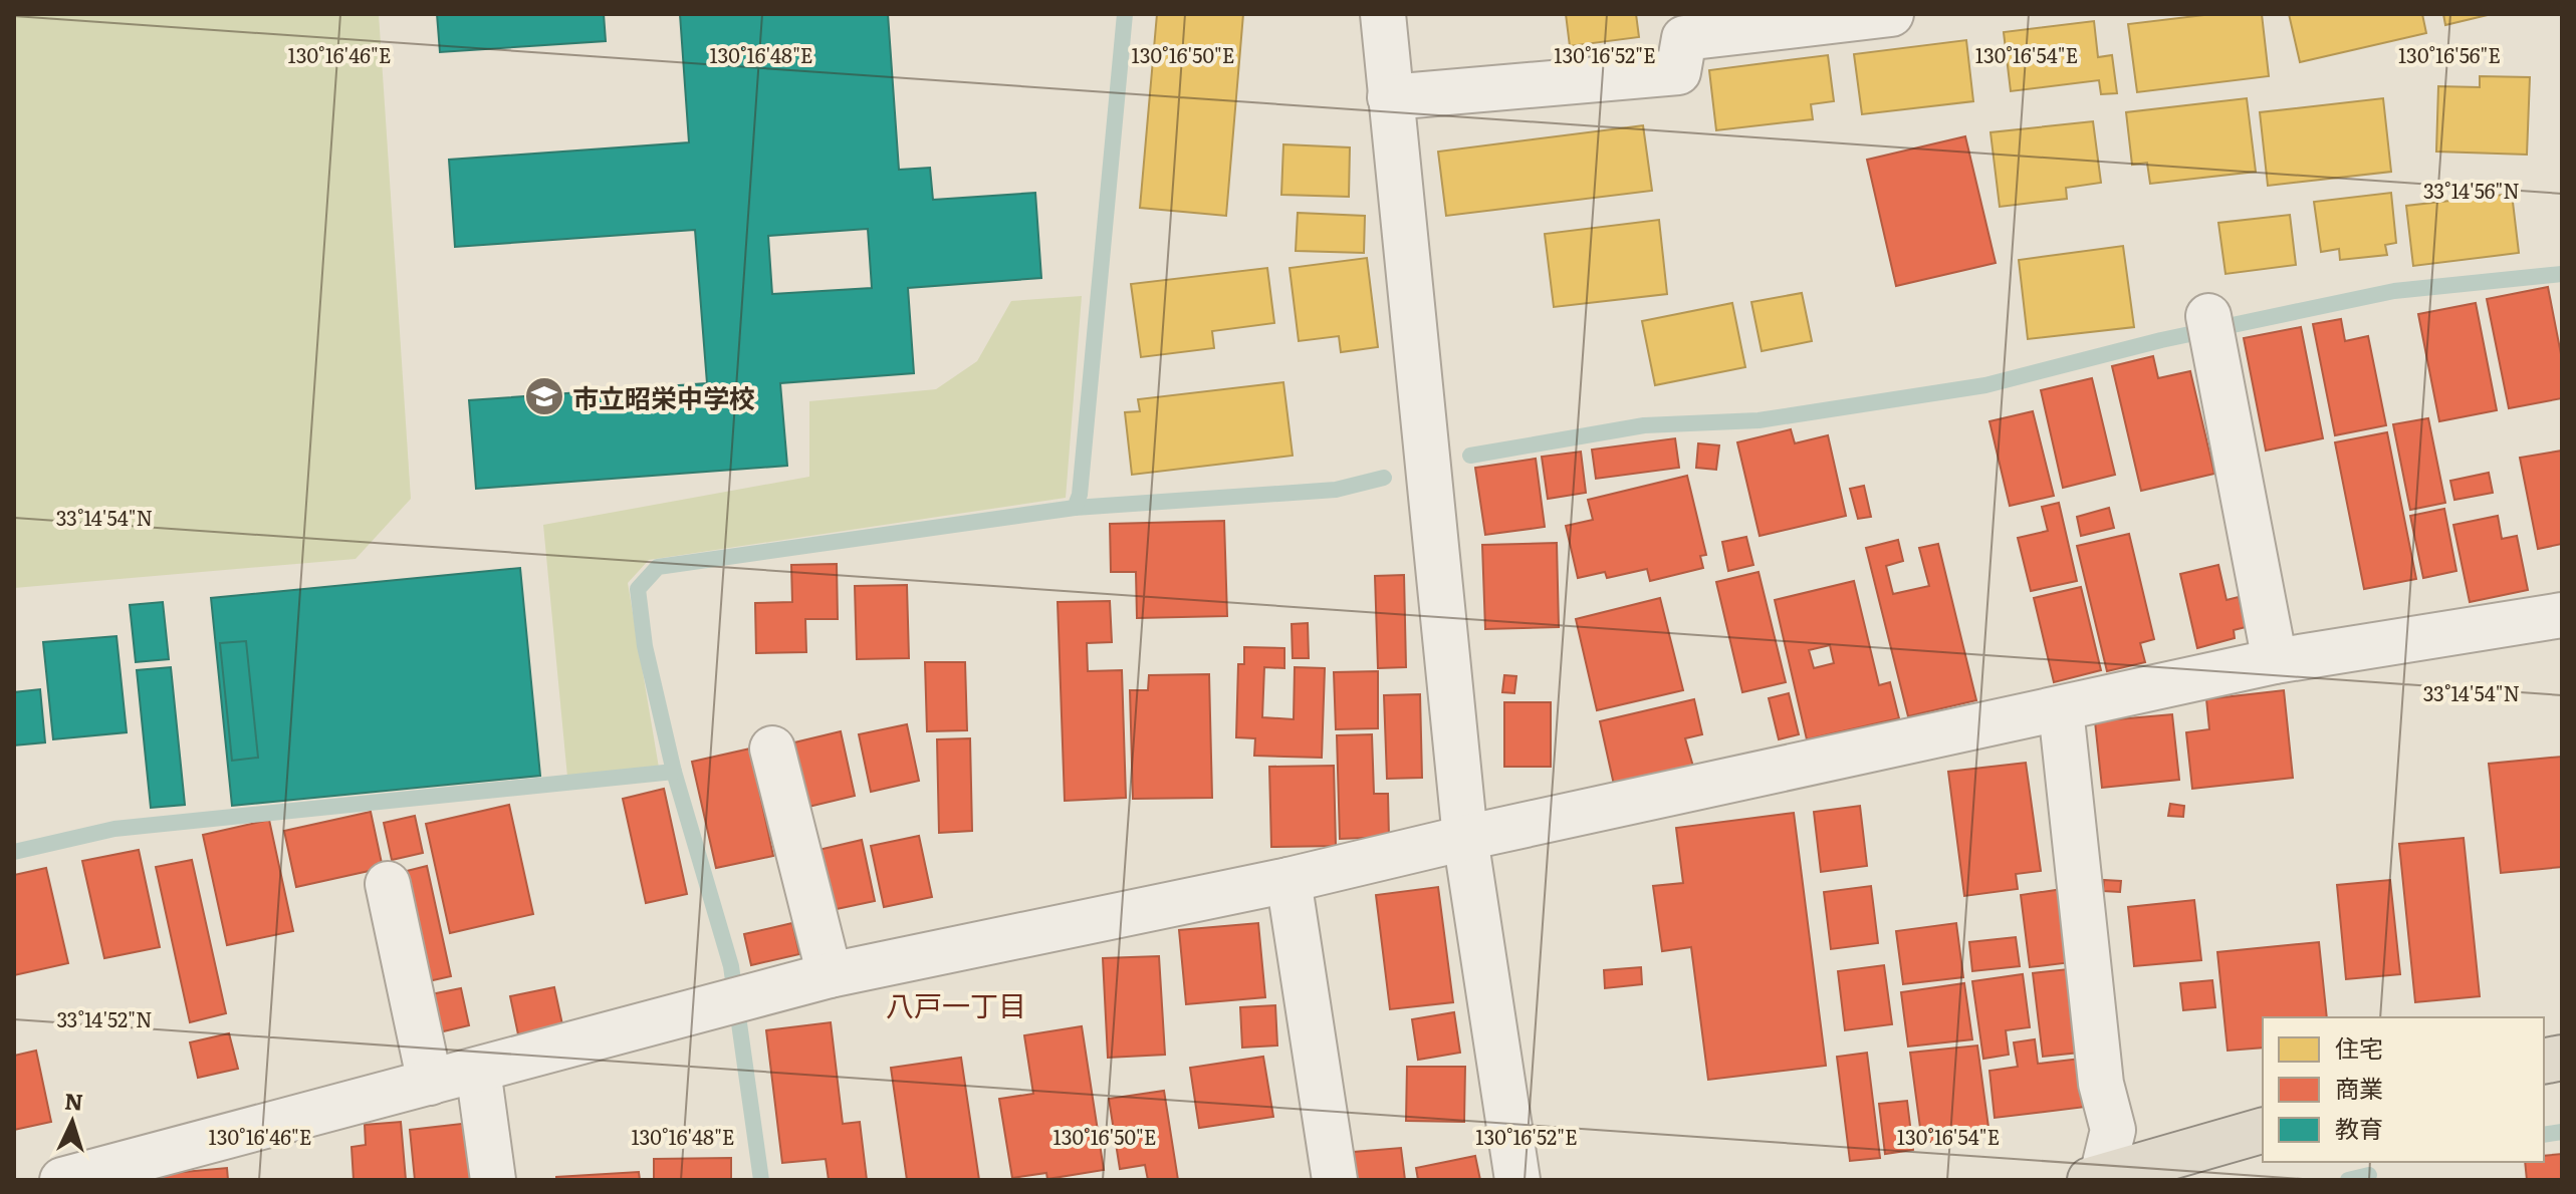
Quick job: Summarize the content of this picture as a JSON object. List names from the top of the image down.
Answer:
{
  "districts": ["八戸一丁目"],
  "places": {
    "school or university": ["市立昭栄中学校"]
  },
  "legend": ["住宅", "商業", "教育"],
  "north": "top",
  "coordinates": [
    "130°16'46\"E",
    "130°16'48\"E",
    "130°16'50\"E",
    "130°16'52\"E",
    "130°16'54\"E",
    "130°16'56\"E",
    "33°14'56\"N",
    "33°14'54\"N",
    "33°14'52\"N"
  ]
}
